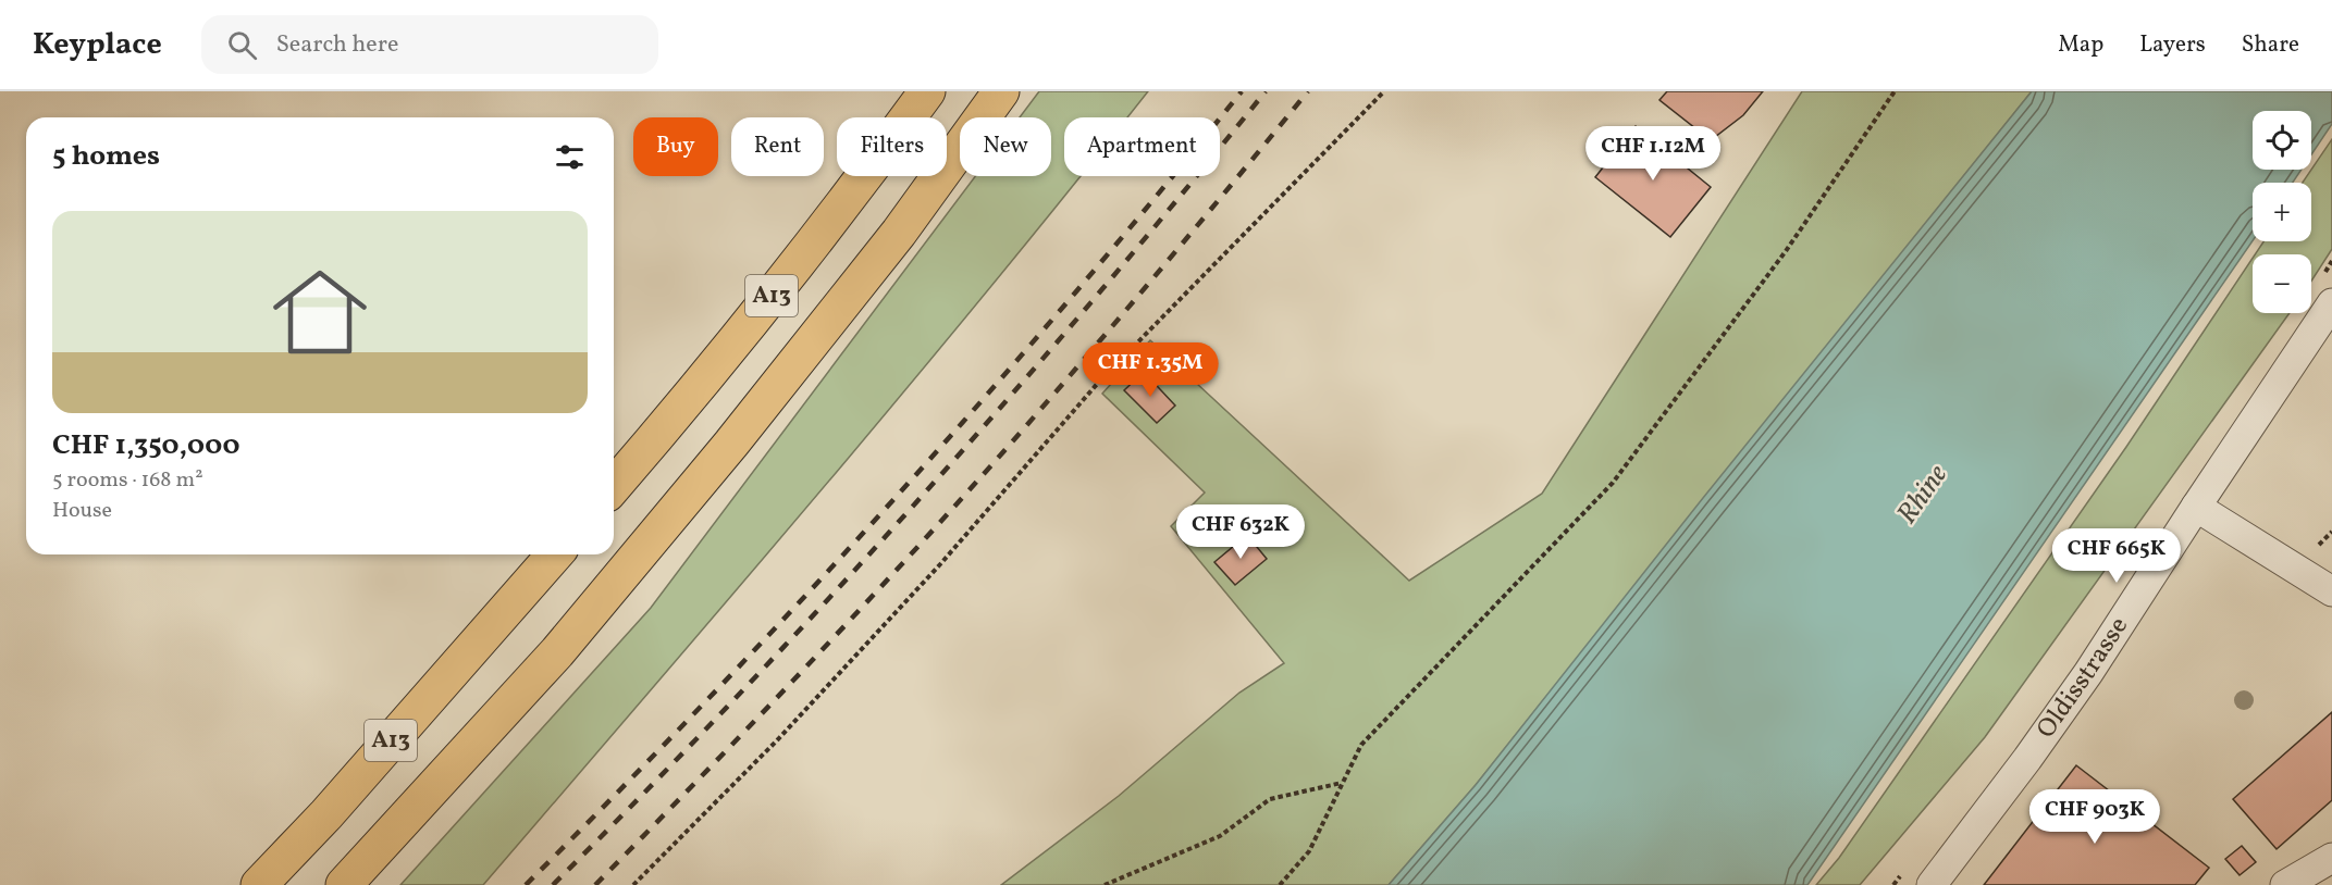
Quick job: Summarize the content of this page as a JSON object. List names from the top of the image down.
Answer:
{
  "streets": {
    "highway": ["A13"],
    "street": ["Oldisstrasse"]
  },
  "water": ["Rhine"],
  "page": {
    "header": "Keyplace",
    "search": "Search here",
    "nav": ["Map", "Layers", "Share"],
    "map_buttons": ["+", "−"],
    "chip": [
      "Buy",
      "Rent",
      "Filters",
      "New",
      "Apartment"
    ],
    "heading": "5 homes",
    "price": [
      "CHF 1.12M",
      "CHF 1.35M",
      "CHF 632K",
      "CHF 665K",
      "CHF 903K"
    ],
    "list": [
      {
        "name": "CHF 1,350,000",
        "note": "5 rooms · 168 m² · House"
      }
    ]
  }
}
